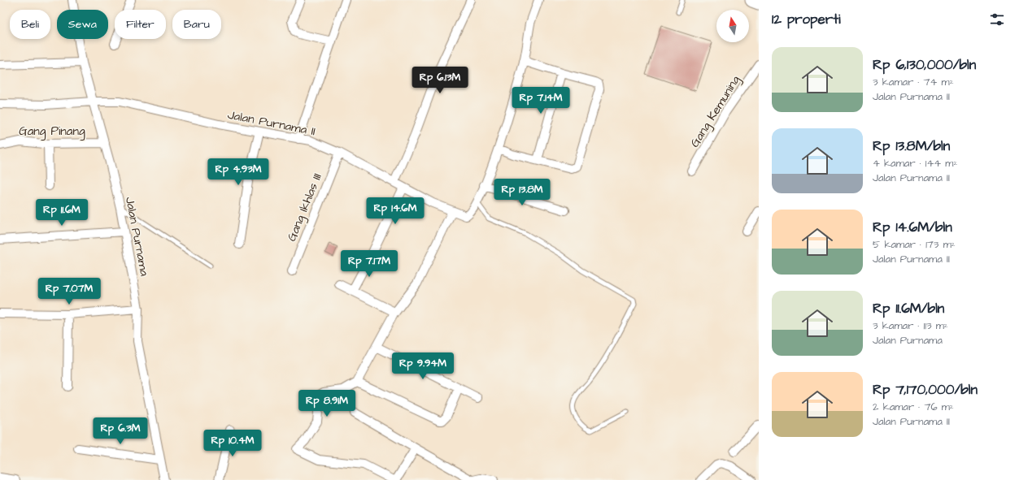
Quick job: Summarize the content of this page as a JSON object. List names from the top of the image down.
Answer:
{
  "streets": {
    "street": [
      "Gang Kemuning",
      "Jalan Purnama II",
      "Gang Pinang",
      "Gang Ikhlas III",
      "Jalan Purnama"
    ]
  },
  "crossings": [
    ["Jalan Purnama II", "Gang Ikhlas III"],
    ["Jalan Purnama II", "Jalan Purnama"],
    ["Gang Pinang", "Jalan Purnama"]
  ],
  "north": "top",
  "page": {
    "heading": "12 properti",
    "chip": [
      "Beli",
      "Sewa",
      "Filter",
      "Baru"
    ],
    "list": [
      {
        "name": "Rp 6,130,000/bln",
        "note": "3 kamar · 74 m² · Jalan Purnama II"
      },
      {
        "name": "Rp 13.8M/bln",
        "note": "4 kamar · 144 m² · Jalan Purnama II"
      },
      {
        "name": "Rp 14.6M/bln",
        "note": "5 kamar · 173 m² · Jalan Purnama II"
      },
      {
        "name": "Rp 11.6M/bln",
        "note": "3 kamar · 113 m² · Jalan Purnama"
      },
      {
        "name": "Rp 7,170,000/bln",
        "note": "2 kamar · 76 m² · Jalan Purnama II"
      }
    ],
    "price": [
      "Rp 6.13M",
      "Rp 7.14M",
      "Rp 4.93M",
      "Rp 13.8M",
      "Rp 14.6M",
      "Rp 11.6M",
      "Rp 7.17M",
      "Rp 7.07M",
      "Rp 9.94M",
      "Rp 8.91M",
      "Rp 6.3M",
      "Rp 10.4M"
    ]
  }
}
